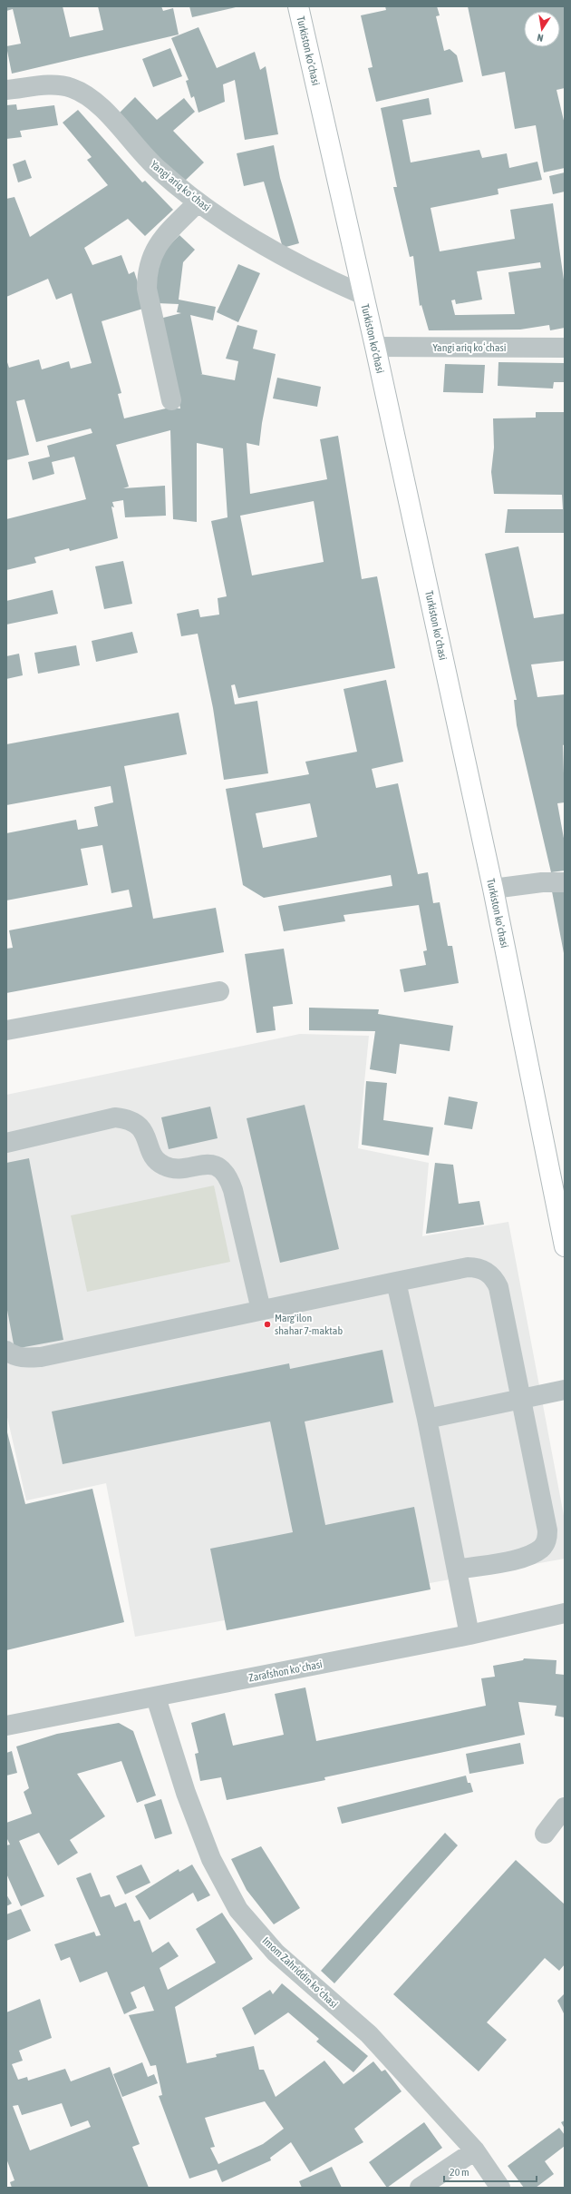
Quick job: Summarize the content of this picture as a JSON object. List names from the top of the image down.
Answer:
{
  "streets": {
    "main road": ["Turkiston ko’chasi"],
    "street": ["Yangi ariq koʻchasi", "Zarafshon koʻchasi", "Imom Zahriddin koʻchasi"]
  },
  "crossings": [
    ["Turkiston ko’chasi", "Yangi ariq koʻchasi"],
    ["Zarafshon koʻchasi", "Imom Zahriddin koʻchasi"]
  ],
  "places": ["Marg'ilon shahar 7-maktab"],
  "scale_bar": "20 m",
  "north": "bottom"
}
